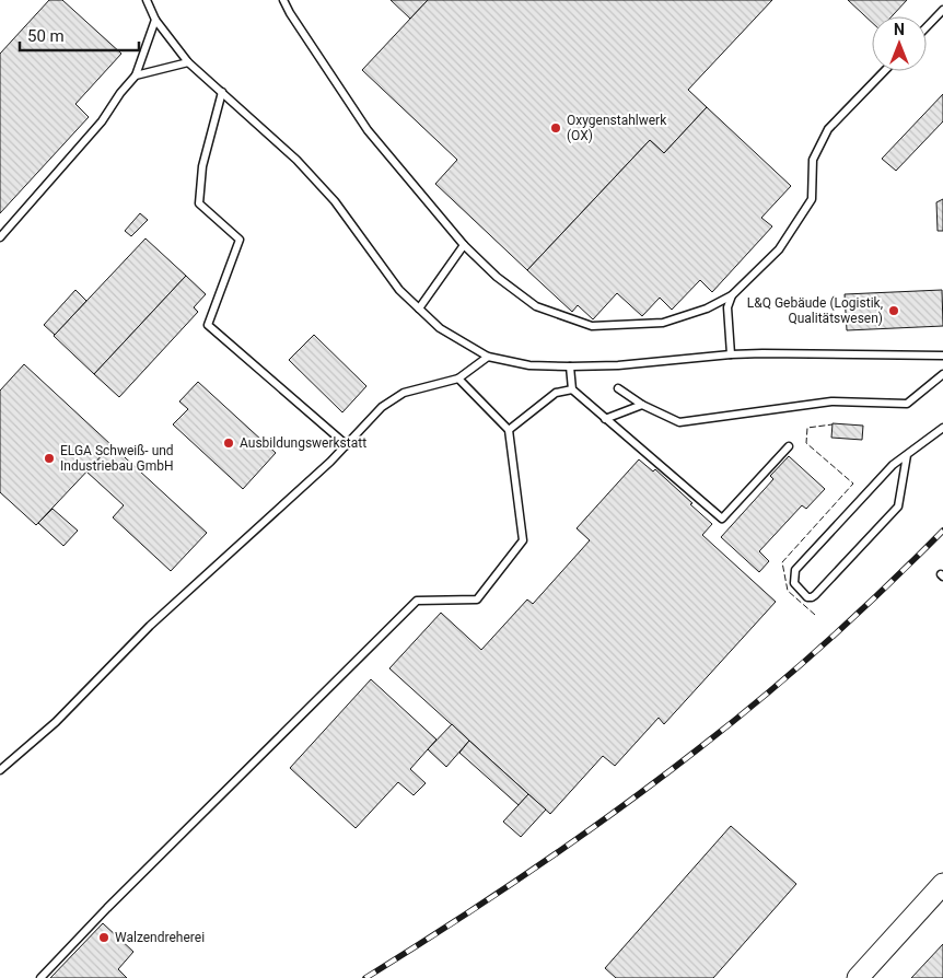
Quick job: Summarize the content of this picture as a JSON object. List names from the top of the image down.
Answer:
{
  "places": [
    "Oxygenstahlwerk (OX)",
    "L&Q Gebäude (Logistik, Qualitätswesen)",
    "Ausbildungswerkstatt",
    "ELGA Schweiß- und Industriebau GmbH",
    "Walzendreherei"
  ],
  "scale_bar": "50 m",
  "north": "top"
}
